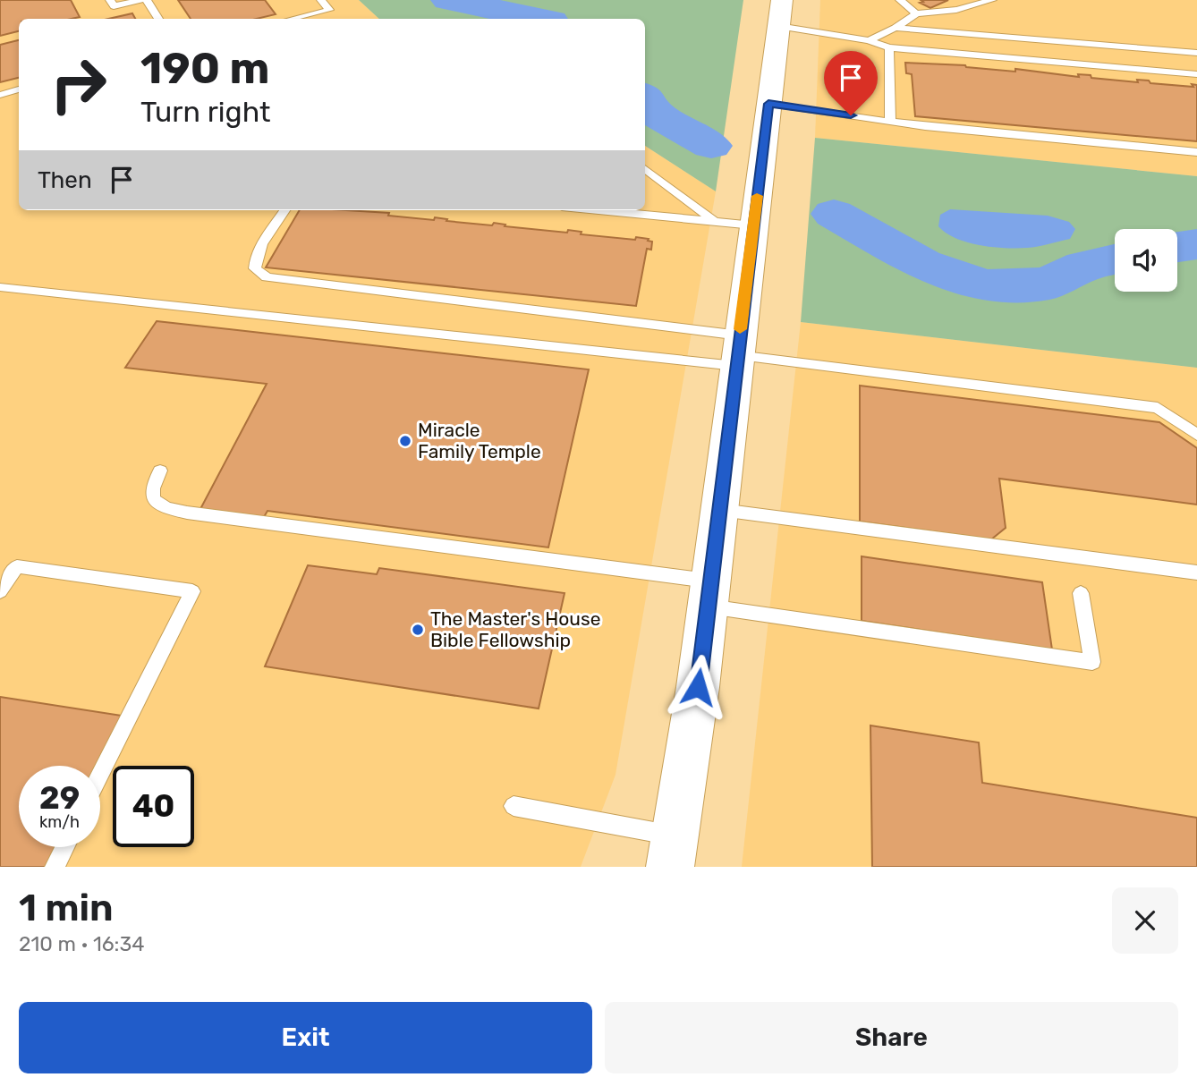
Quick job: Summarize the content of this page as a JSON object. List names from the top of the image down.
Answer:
{
  "places": ["Miracle Family Temple", "The Master's House Bible Fellowship"],
  "page": {
    "turn": ["190 m", "Turn right"],
    "then": "Then",
    "speed": "29 km/h",
    "limit": "40",
    "heading": ["1 min", "210 m · 16:34"],
    "buttons": ["Exit", "Share"]
  }
}
